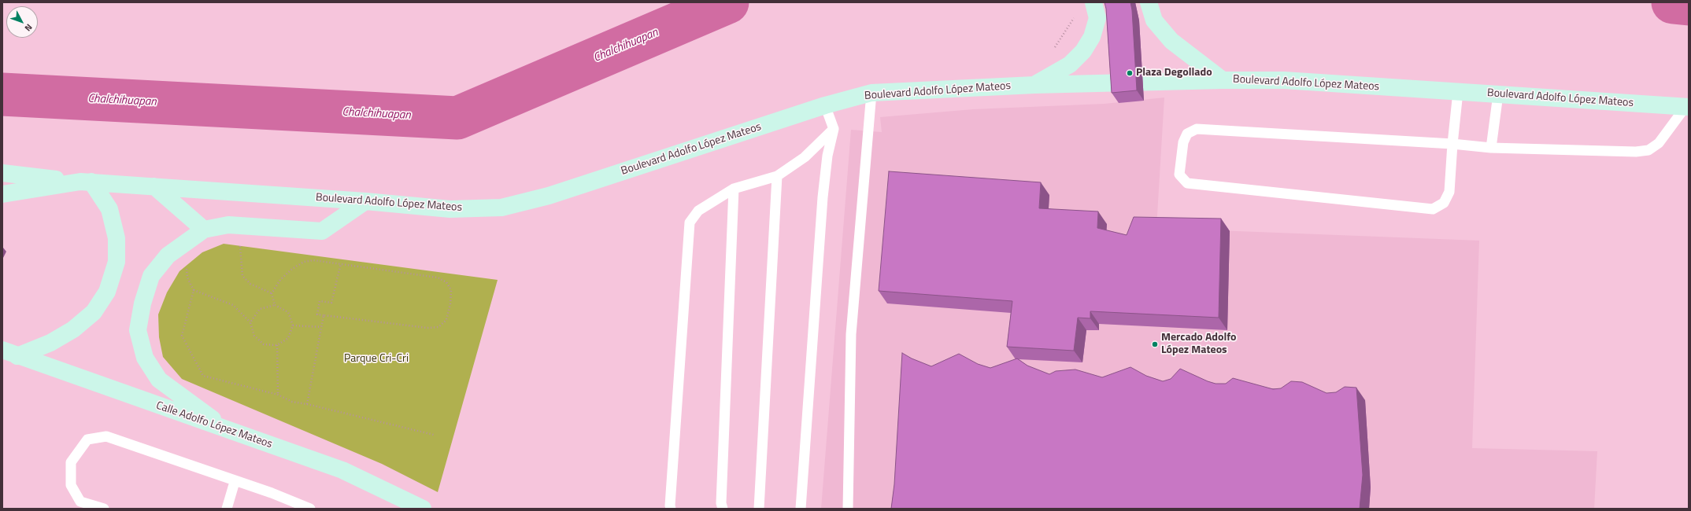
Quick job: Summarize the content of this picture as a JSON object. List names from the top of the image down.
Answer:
{
  "streets": {
    "main road": ["Boulevard Adolfo López Mateos", "Calle Adolfo López Mateos"]
  },
  "water": ["Chalchihuapan"],
  "parks": ["Parque Cri-Cri"],
  "places": ["Plaza Degollado", "Mercado Adolfo López Mateos"],
  "north": "bottom right"
}
